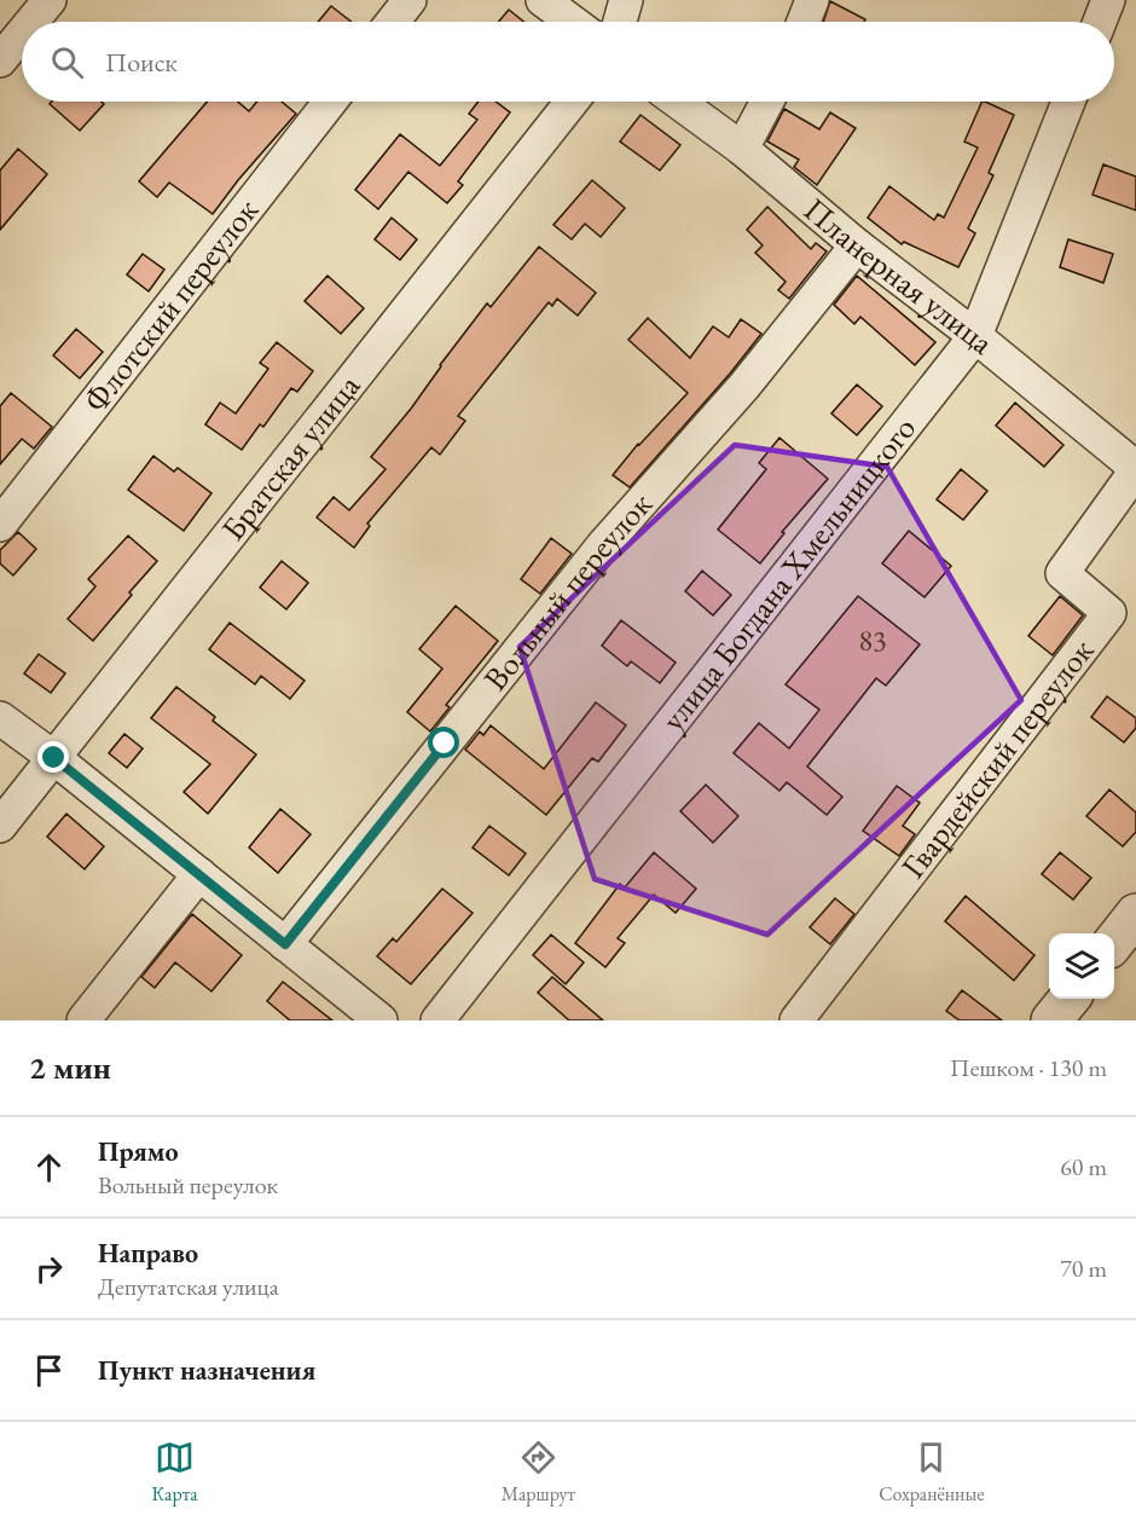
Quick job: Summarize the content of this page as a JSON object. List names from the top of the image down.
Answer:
{
  "streets": {
    "street": [
      "Планерная улица",
      "Флотский переулок",
      "Братская улица",
      "улица Богдана Хмельницкого",
      "Вольный переулок",
      "Гвардейский переулок"
    ]
  },
  "crossings": [
    ["Планерная улица", "улица Богдана Хмельницкого"],
    ["Планерная улица", "Вольный переулок"],
    ["Планерная улица", "Гвардейский переулок"]
  ],
  "house_numbers": ["83"],
  "page": {
    "search": "Поиск",
    "heading": ["2 мин", "Пешком · 130 m"],
    "list": [
      ["Прямо", "Вольный переулок", "60 m"],
      ["Направо", "Депутатская улица", "70 m"],
      "Пункт назначения"
    ],
    "nav": ["Карта", "Маршрут", "Сохранённые"]
  }
}
